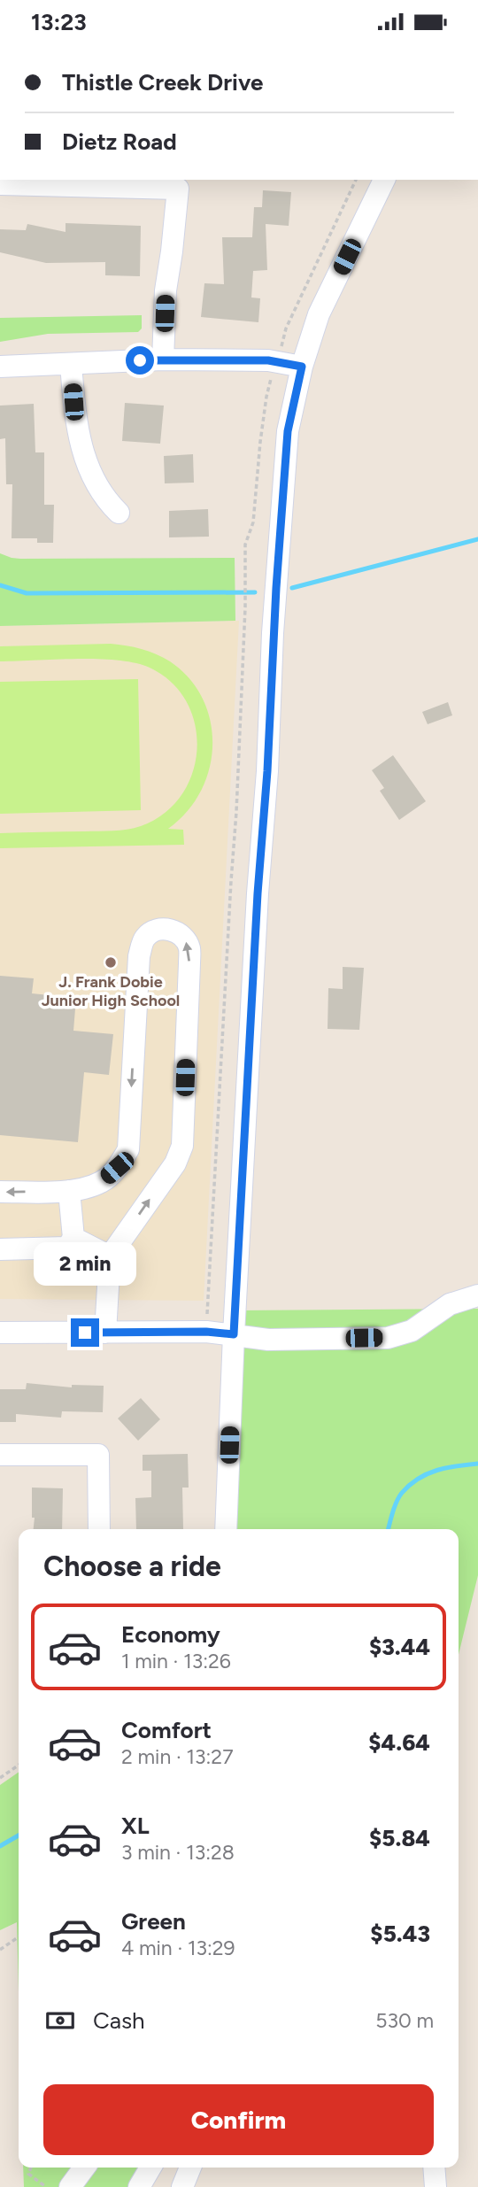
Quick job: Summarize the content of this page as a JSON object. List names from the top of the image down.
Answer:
{
  "places": ["J. Frank Dobie Junior High School"],
  "page": {
    "status": "13:23",
    "banner": ["Thistle Creek Drive", "Dietz Road"],
    "bubble": "2 min",
    "heading": "Choose a ride",
    "list": [
      {
        "name": "Economy",
        "note": "1 min · 13:26",
        "value": "$3.44"
      },
      {
        "name": "Comfort",
        "note": "2 min · 13:27",
        "value": "$4.64"
      },
      {
        "name": "XL",
        "note": "3 min · 13:28",
        "value": "$5.84"
      },
      {
        "name": "Green",
        "note": "4 min · 13:29",
        "value": "$5.43"
      }
    ],
    "pay": ["Cash", "530 m"],
    "buttons": "Confirm"
  }
}
